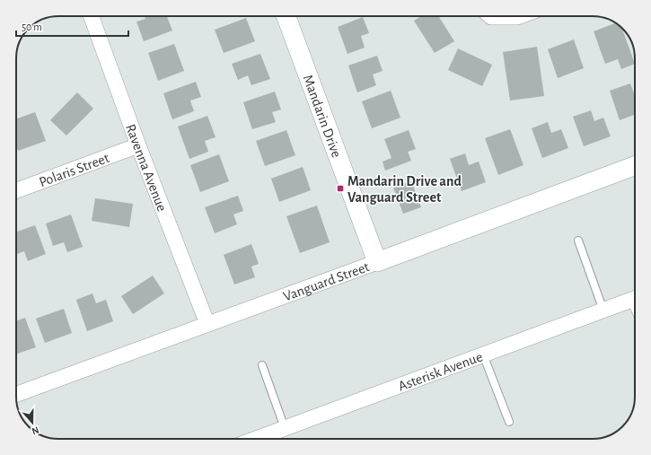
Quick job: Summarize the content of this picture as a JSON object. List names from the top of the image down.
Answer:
{
  "streets": {
    "street": [
      "Mandarin Drive",
      "Ravenna Avenue",
      "Polaris Street",
      "Vanguard Street",
      "Asterisk Avenue"
    ]
  },
  "crossings": [
    ["Mandarin Drive", "Vanguard Street"],
    ["Ravenna Avenue", "Polaris Street"],
    ["Ravenna Avenue", "Vanguard Street"]
  ],
  "places": {
    "transit": ["Mandarin Drive and Vanguard Street"]
  },
  "scale_bar": "50 m",
  "north": "bottom"
}
